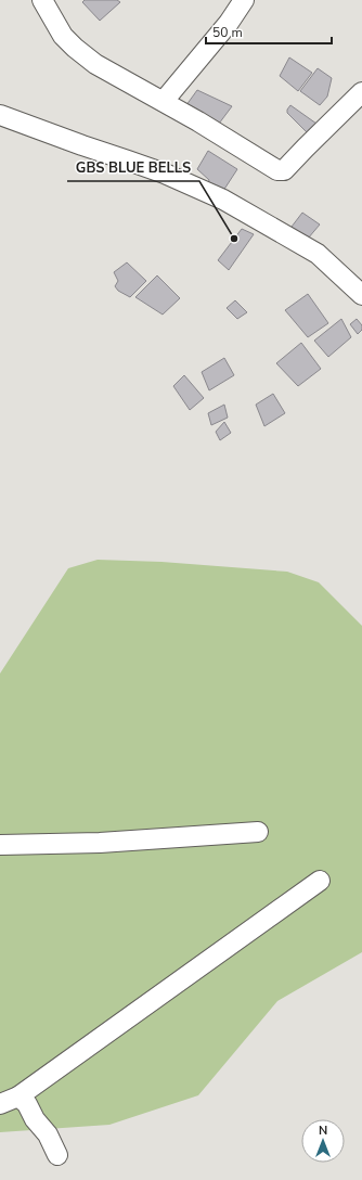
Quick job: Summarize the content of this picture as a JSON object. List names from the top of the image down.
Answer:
{
  "places": ["GBS BLUE BELLS"],
  "scale_bar": "50 m",
  "north": "top"
}
